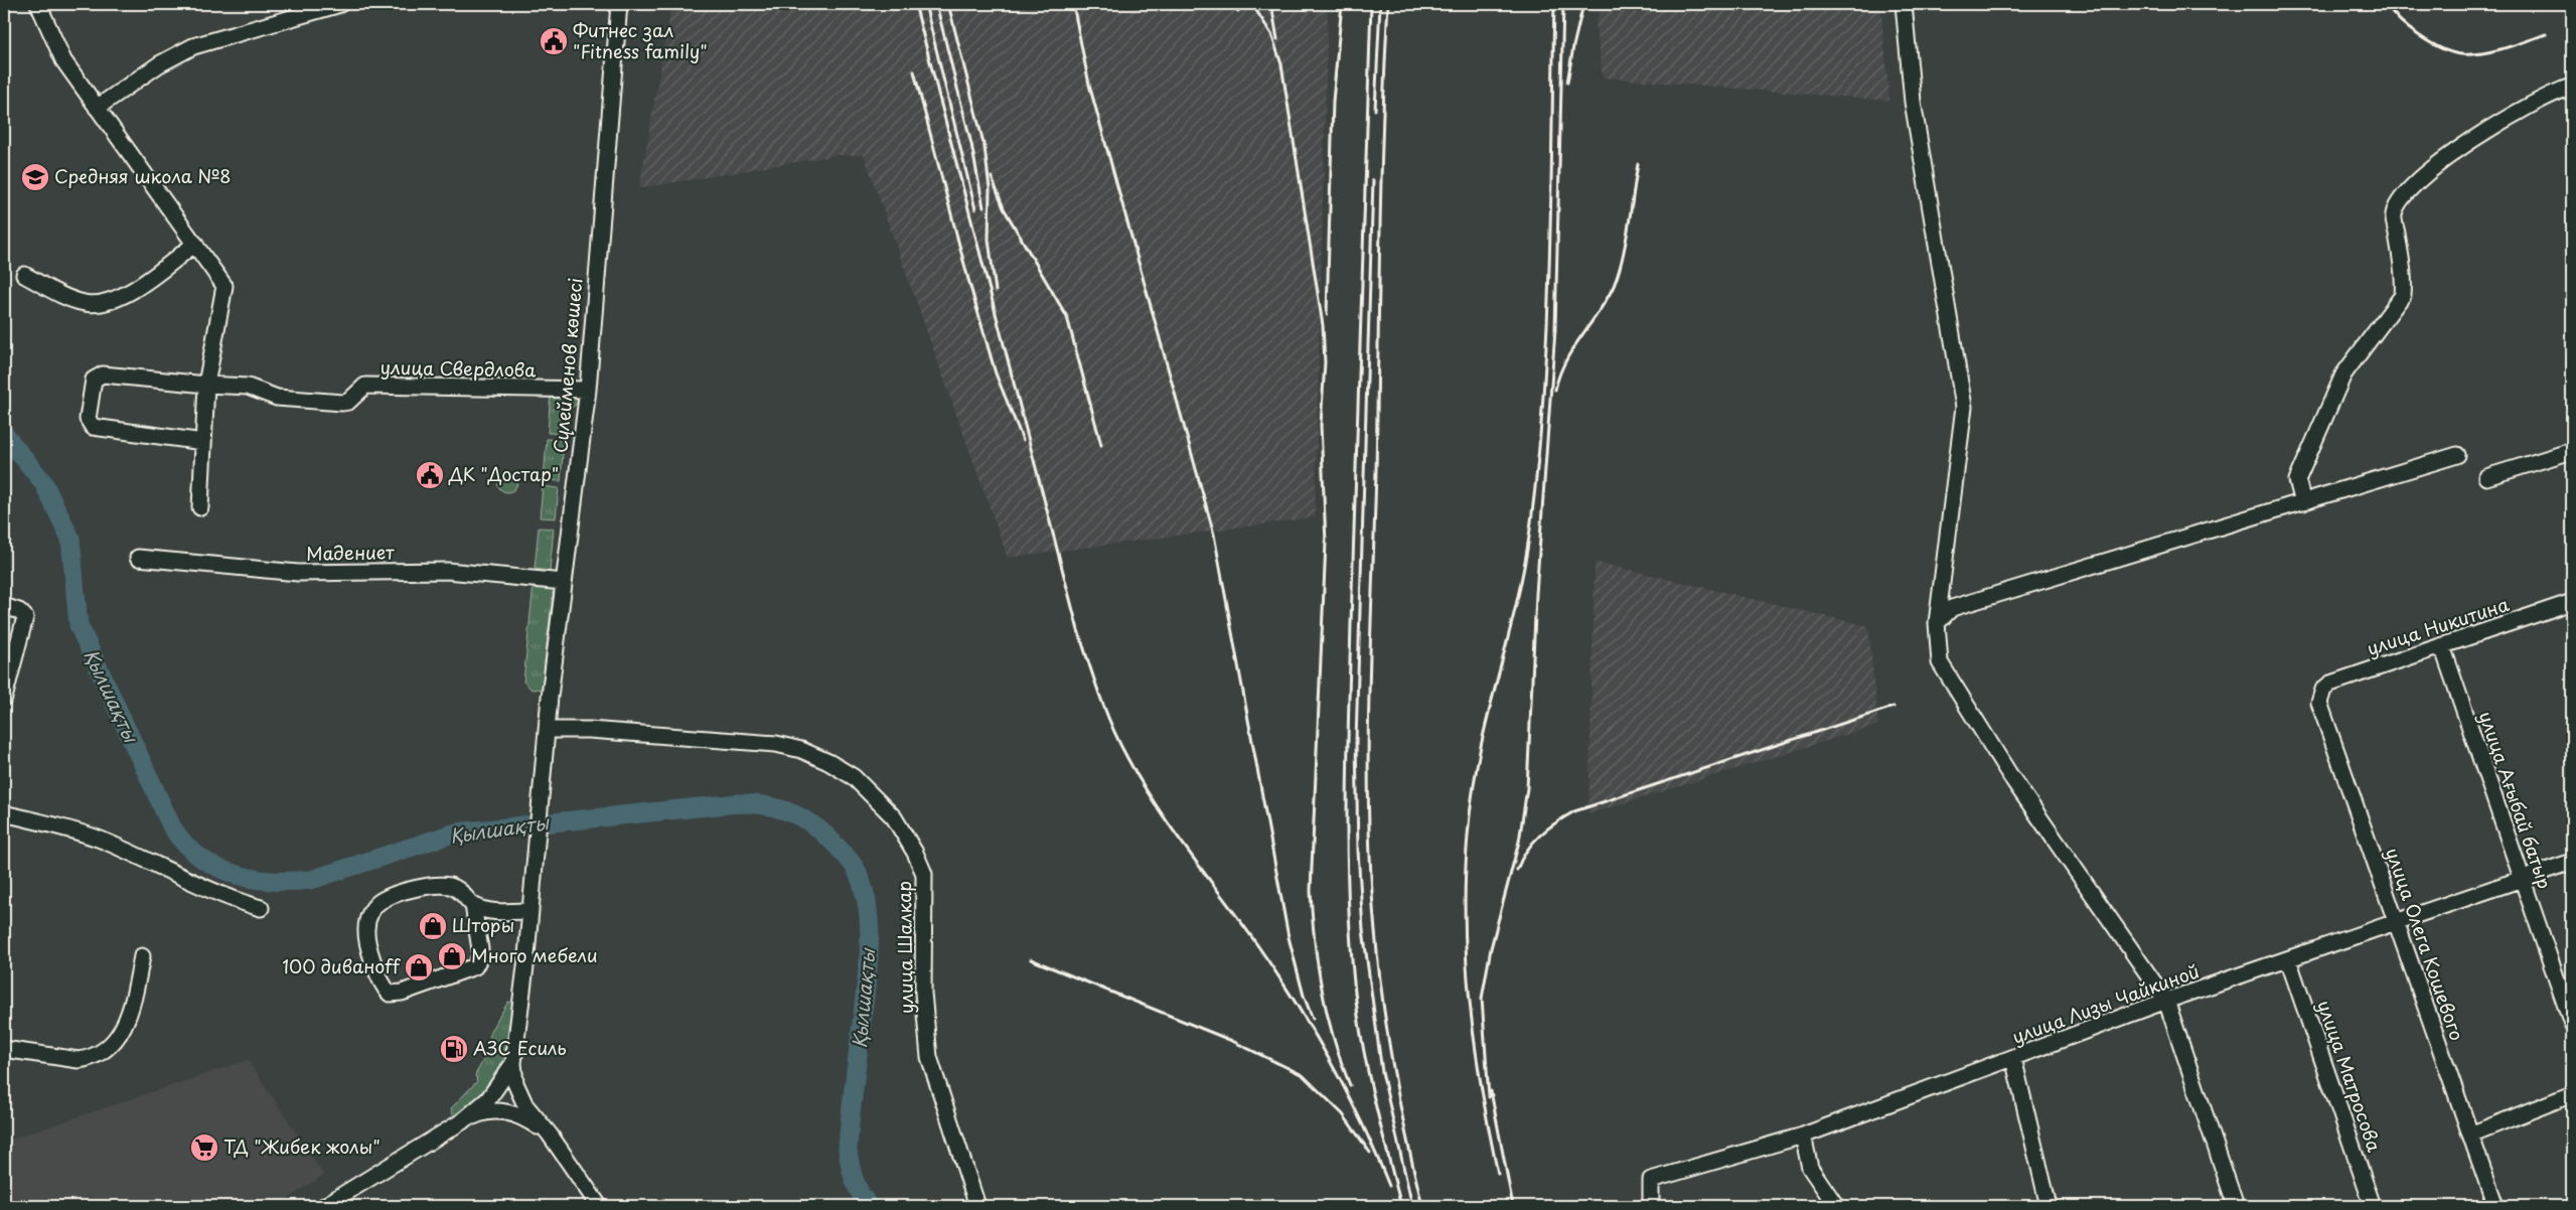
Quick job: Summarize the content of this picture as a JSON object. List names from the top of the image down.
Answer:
{
  "streets": {
    "street": [
      "Сүлейменов көшесі",
      "улица Свердлова",
      "Мадениет",
      "улица Никитина",
      "улица Ағыбай батыр",
      "улица Олега Кошевого",
      "улица Шалкар",
      "улица Лизы Чайкиной",
      "улица Матросова"
    ]
  },
  "crossings": [
    ["Сүлейменов көшесі", "улица Свердлова"],
    ["Сүлейменов көшесі", "Мадениет"],
    ["Сүлейменов көшесі", "улица Шалкар"],
    ["улица Никитина", "улица Ағыбай батыр"],
    ["улица Никитина", "улица Олега Кошевого"],
    ["улица Ағыбай батыр", "улица Лизы Чайкиной"],
    ["улица Олега Кошевого", "улица Лизы Чайкиной"],
    ["улица Лизы Чайкиной", "улица Матросова"]
  ],
  "water": ["Қылшақты"],
  "places": {
    "public building": ["Фитнес зал \"Fitness family\"", "ДК \"Достар\""],
    "school or university": ["Средняя школа №8"],
    "shop": ["Шторы", "Много мебели", "100 диваноff"],
    "fuel station": ["АЗС Есиль"],
    "supermarket": ["ТД \"Жибек жолы\""]
  }
}
